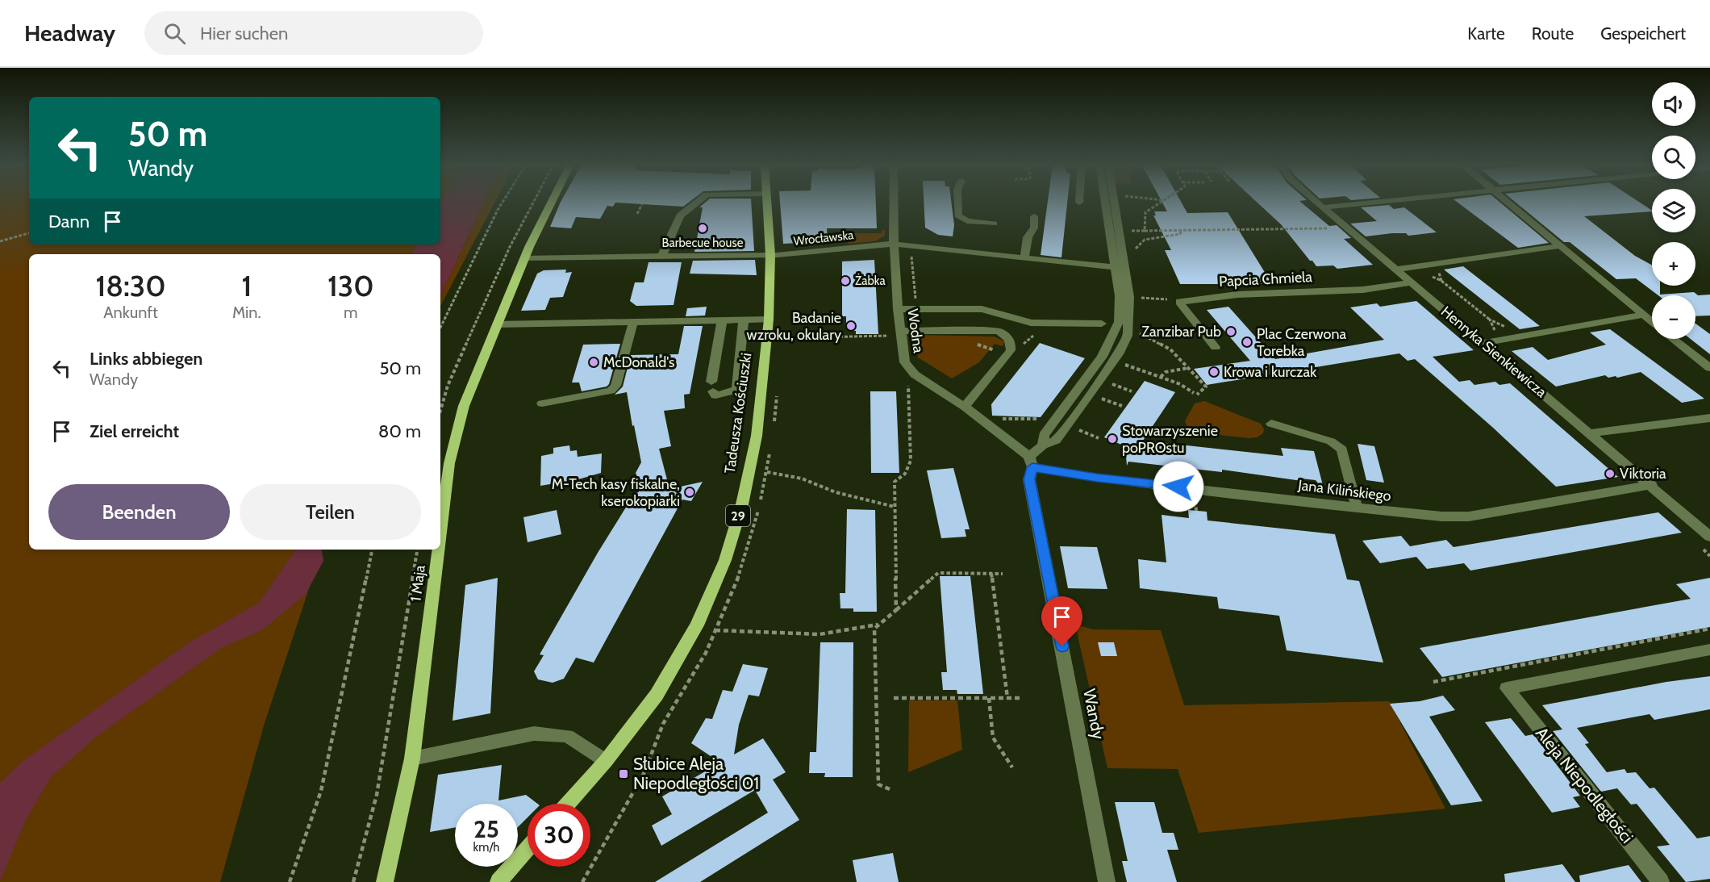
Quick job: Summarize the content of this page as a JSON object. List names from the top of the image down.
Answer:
{
  "streets": {
    "main road": ["Tadeusza Kościuszki", "29", "1 Maja"],
    "street": [
      "Wrocławska",
      "Papcia Chmiela",
      "Wodna",
      "Henryka Sienkiewicza",
      "Jana Kilińskiego",
      "Wandy",
      "Aleja Niepodległości"
    ]
  },
  "crossings": [
    ["Wrocławska", "Wodna"],
    ["Wrocławska", "Tadeusza Kościuszki"],
    ["Wrocławska", "1 Maja"],
    ["Papcia Chmiela", "Henryka Sienkiewicza"],
    ["Wodna", "Jana Kilińskiego"],
    ["Wodna", "Wandy"],
    ["Henryka Sienkiewicza", "Jana Kilińskiego"],
    ["Jana Kilińskiego", "Wandy"]
  ],
  "places": {
    "other": [
      "Barbecue house",
      "Żabka",
      "Badanie wzroku, okulary",
      "Zanzibar Pub",
      "Plac Czerwona Torebka",
      "McDonald's",
      "Krowa i kurczak",
      "Stowarzyszenie poPROstu",
      "Viktoria",
      "M-Tech kasy fiskalne, kserokopiarki"
    ],
    "transit": ["Słubice Aleja Niepodległości 01"]
  },
  "page": {
    "header": "Headway",
    "search": "Hier suchen",
    "nav": ["Karte", "Route", "Gespeichert"],
    "map_buttons": ["+", "−"],
    "turn": ["50 m", "Wandy"],
    "then": "Dann",
    "eta": [
      "18:30",
      "Ankunft",
      "1",
      "Min.",
      "130",
      "m"
    ],
    "list": [
      {
        "name": "Links abbiegen",
        "note": "Wandy",
        "value": "50 m"
      },
      {
        "name": "Ziel erreicht",
        "value": "80 m"
      }
    ],
    "buttons": ["Beenden", "Teilen"],
    "speed": "25 km/h",
    "limit": "30"
  }
}
